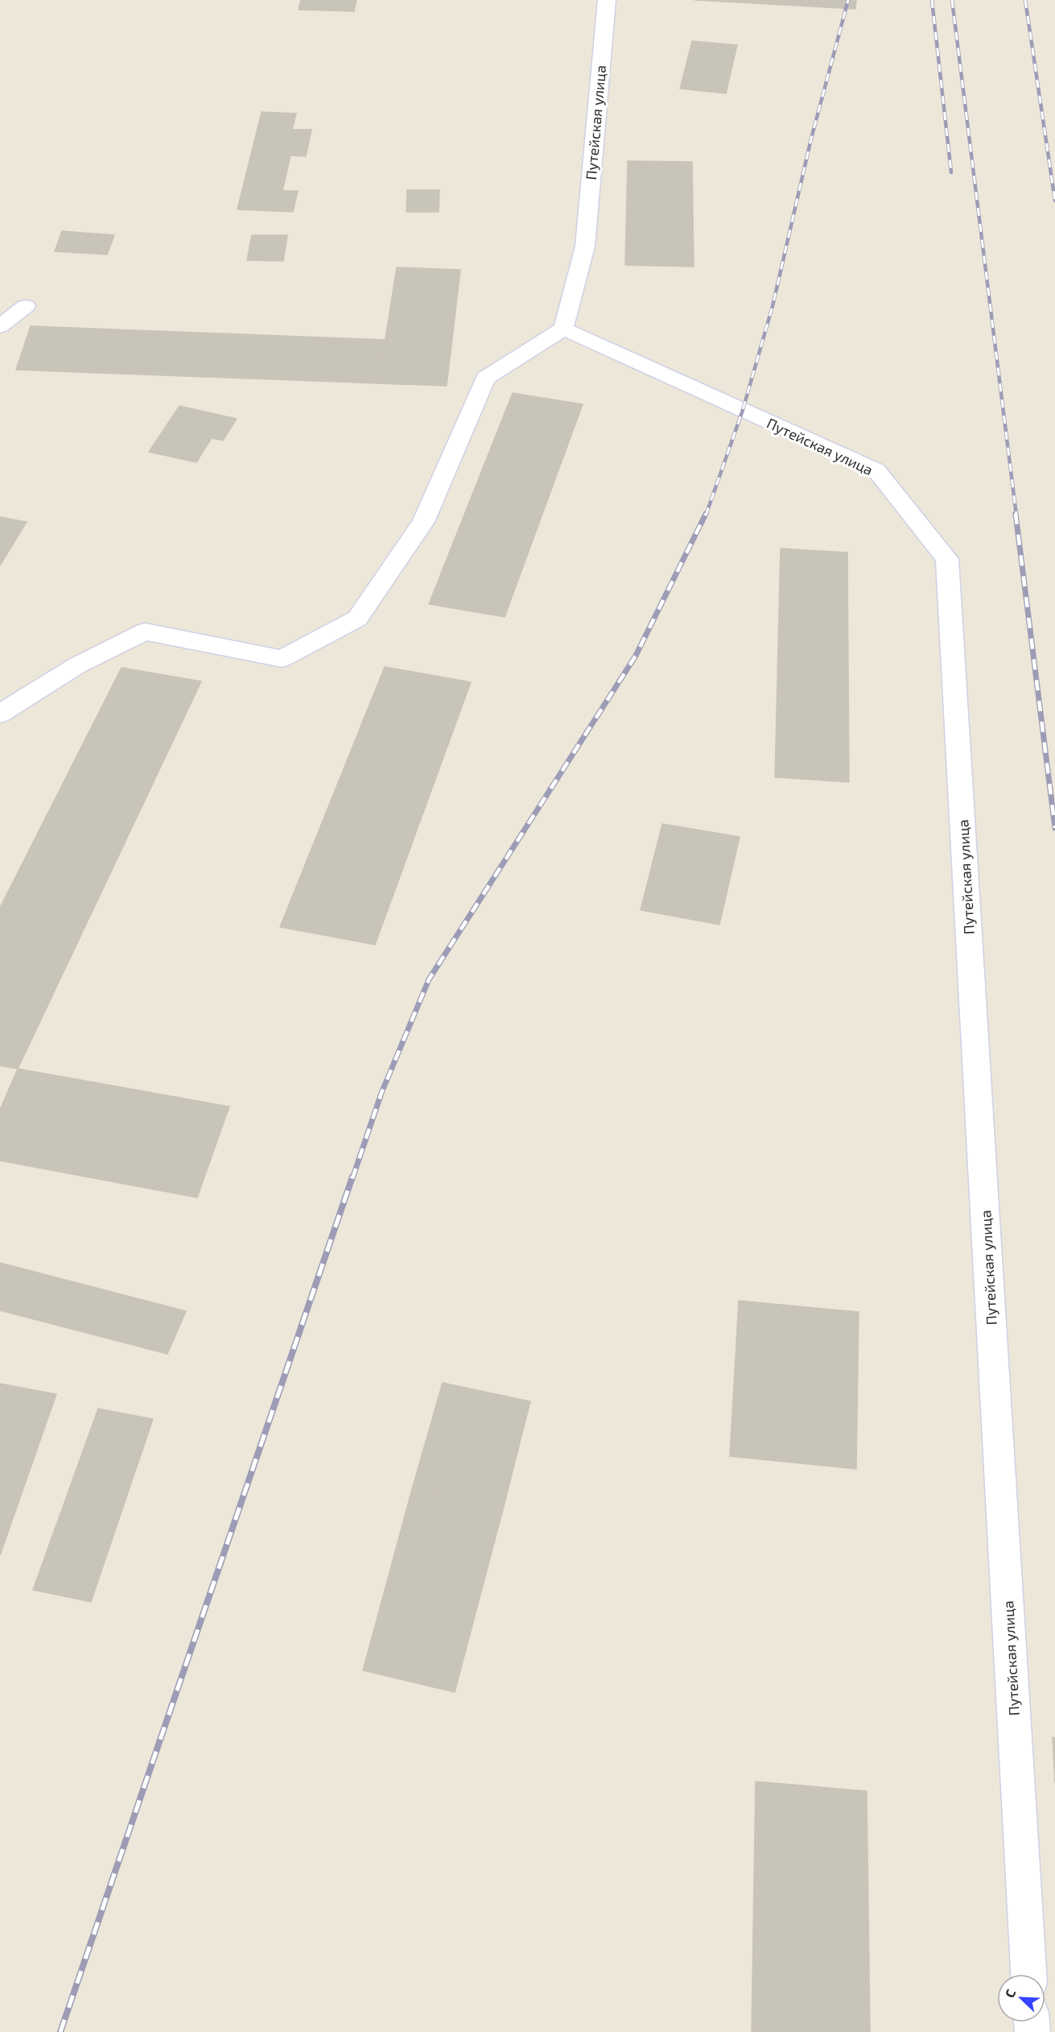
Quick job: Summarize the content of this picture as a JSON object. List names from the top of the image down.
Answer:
{
  "streets": {
    "street": ["Путейская улица"]
  },
  "north": "top left"
}
